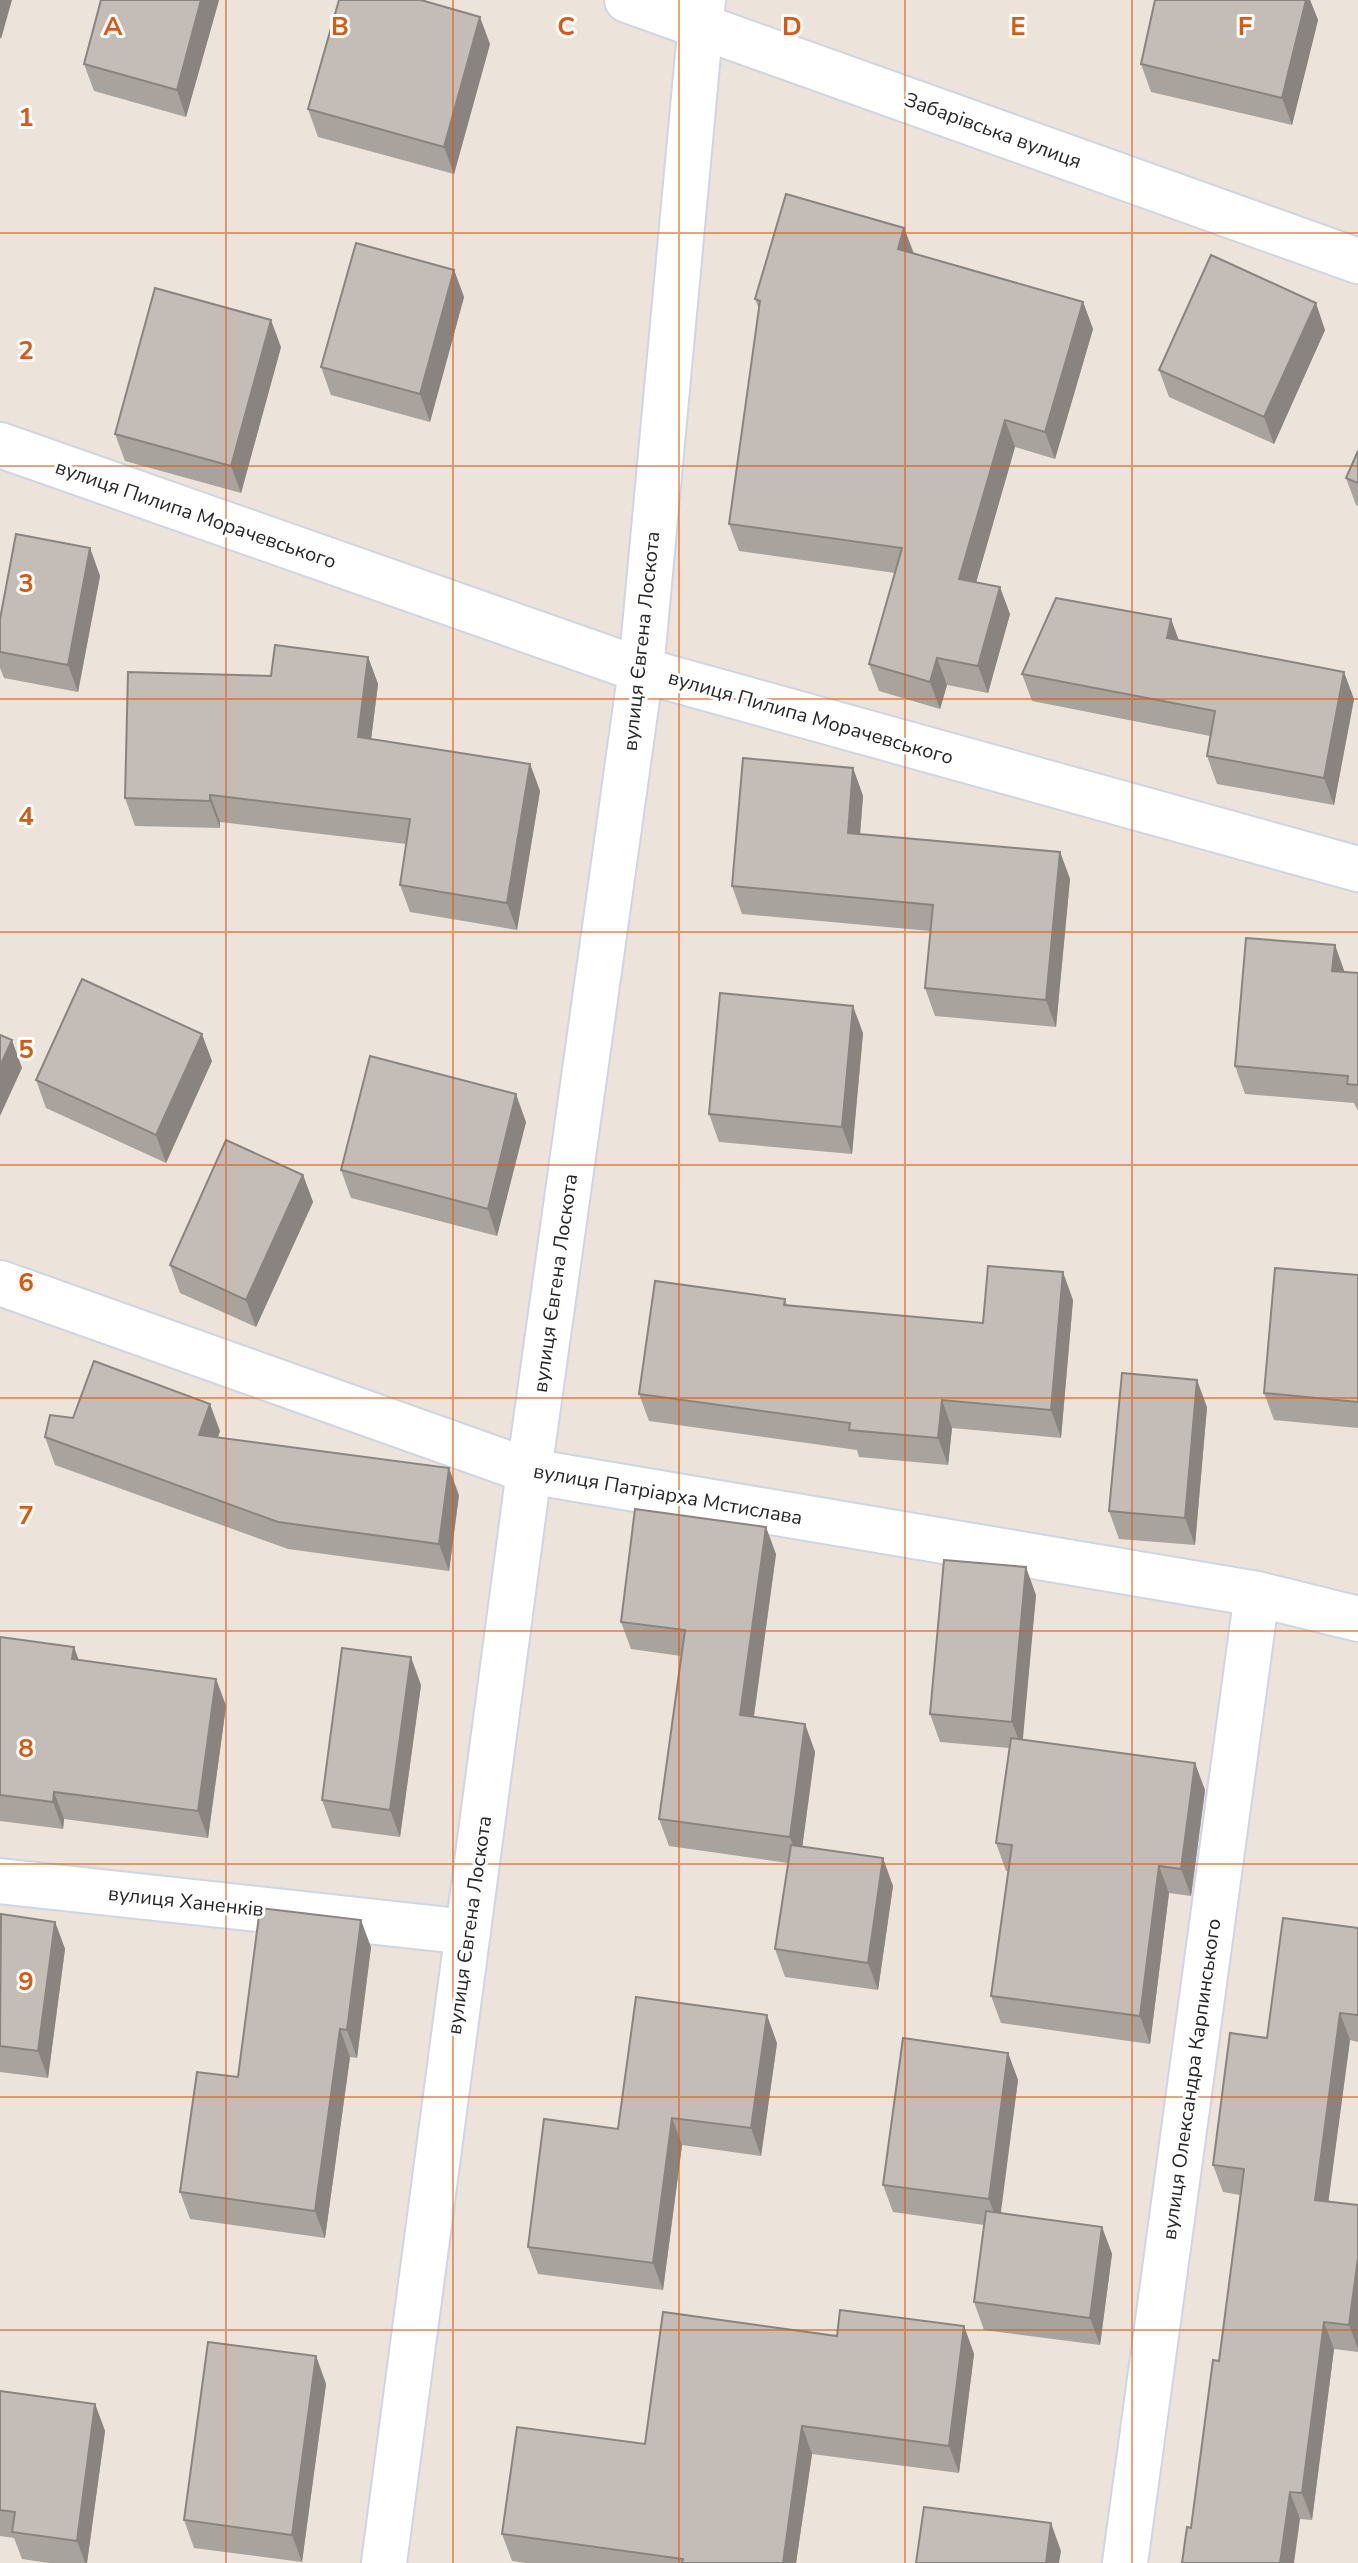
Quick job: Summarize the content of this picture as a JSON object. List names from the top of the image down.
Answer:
{
  "streets": {
    "street": [
      "Забарівська вулиця",
      "вулиця Пилипа Морачевського",
      "вулиця Євгена Лоскота",
      "вулиця Патріарха Мстислава",
      "вулиця Ханенків",
      "вулиця Олександра Карпинського"
    ]
  },
  "crossings": [
    ["Забарівська вулиця", "вулиця Євгена Лоскота"],
    ["вулиця Пилипа Морачевського", "вулиця Євгена Лоскота"],
    ["вулиця Євгена Лоскота", "вулиця Патріарха Мстислава"],
    ["вулиця Євгена Лоскота", "вулиця Ханенків"],
    ["вулиця Патріарха Мстислава", "вулиця Олександра Карпинського"]
  ],
  "grid": {
    "columns": [
      "A",
      "B",
      "C",
      "D",
      "E",
      "F"
    ],
    "rows": [
      "1",
      "2",
      "3",
      "4",
      "5",
      "6",
      "7",
      "8",
      "9"
    ]
  }
}
